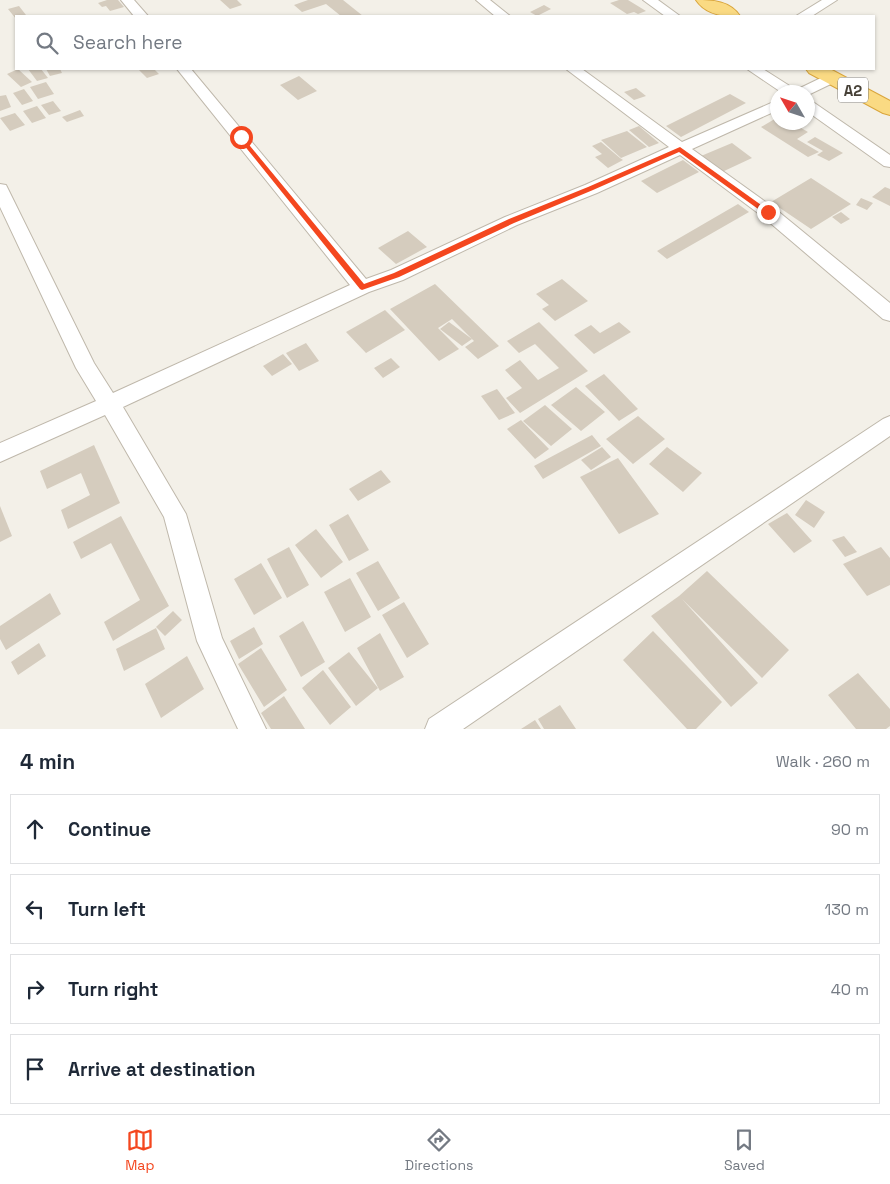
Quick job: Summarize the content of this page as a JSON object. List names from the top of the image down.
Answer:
{
  "streets": {
    "highway": ["A2"]
  },
  "north": "top left",
  "page": {
    "search": "Search here",
    "heading": ["4 min", "Walk · 260 m"],
    "list": [
      ["Continue", "90 m"],
      ["Turn left", "130 m"],
      ["Turn right", "40 m"],
      "Arrive at destination"
    ],
    "nav": ["Map", "Directions", "Saved"]
  }
}
